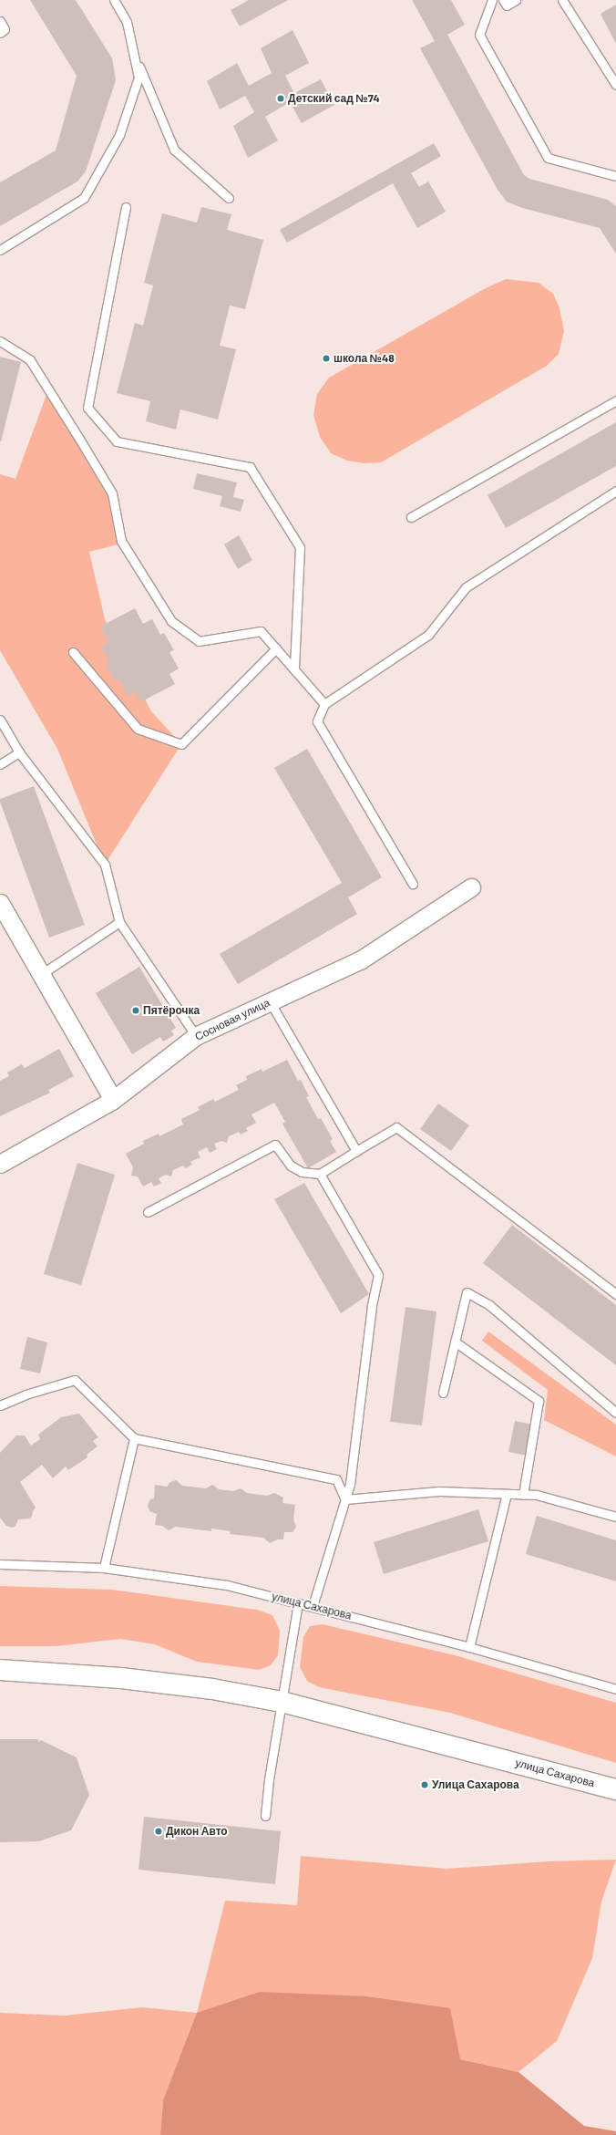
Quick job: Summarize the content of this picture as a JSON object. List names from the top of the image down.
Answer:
{
  "streets": {
    "street": ["Сосновая улица", "улица Сахарова"]
  },
  "places": [
    "Детский сад №74",
    "школа №48",
    "Пятёрочка",
    "Улица Сахарова",
    "Дикон Авто"
  ]
}
